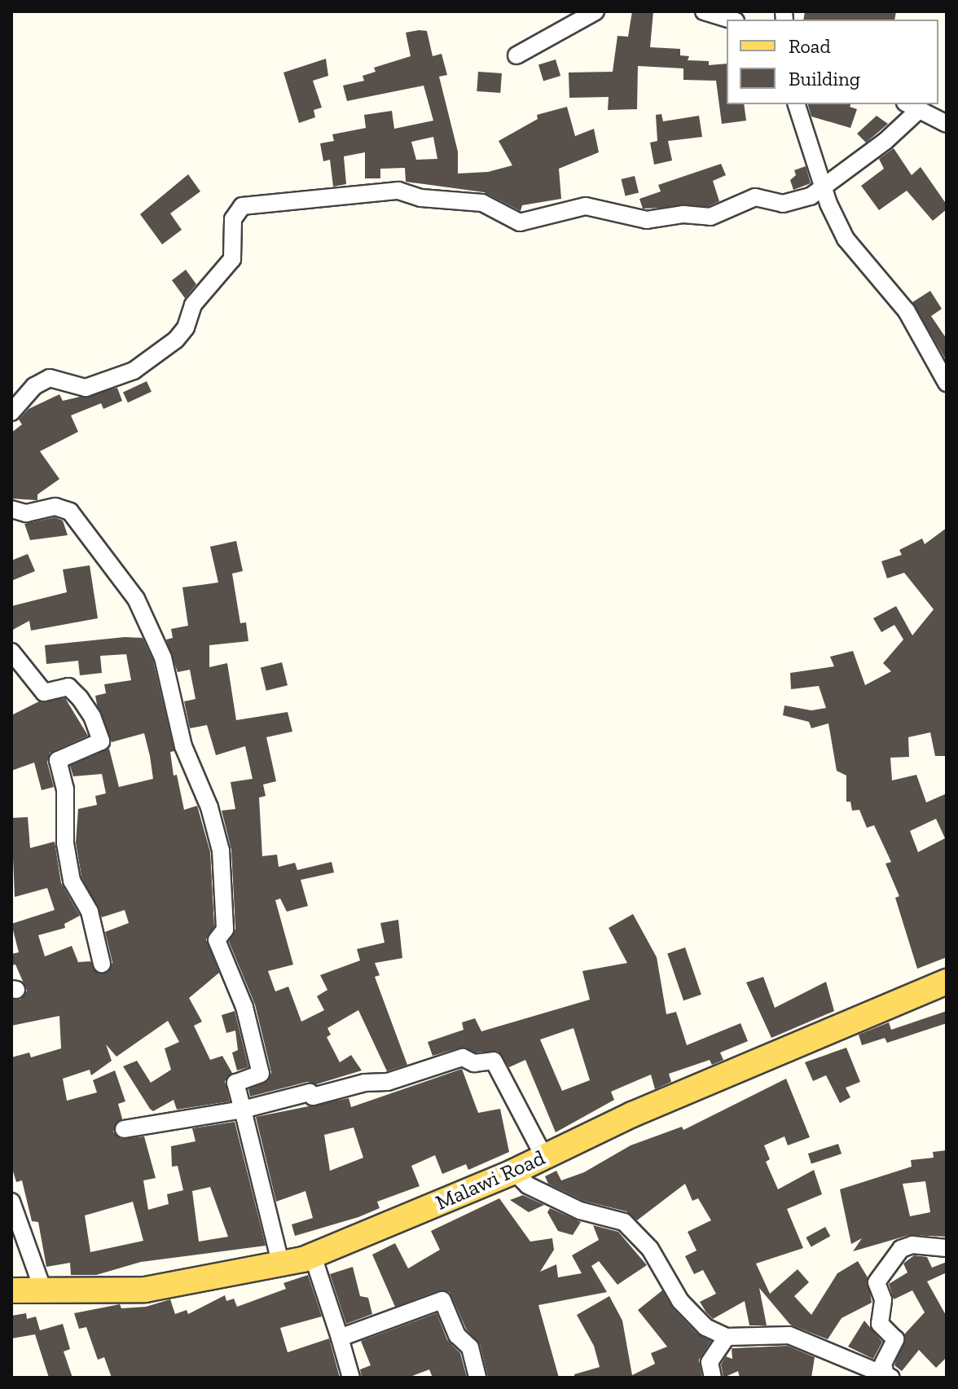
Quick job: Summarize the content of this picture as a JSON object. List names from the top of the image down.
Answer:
{
  "streets": {
    "main road": ["Malawi Road"]
  },
  "legend": ["Road", "Building"]
}
